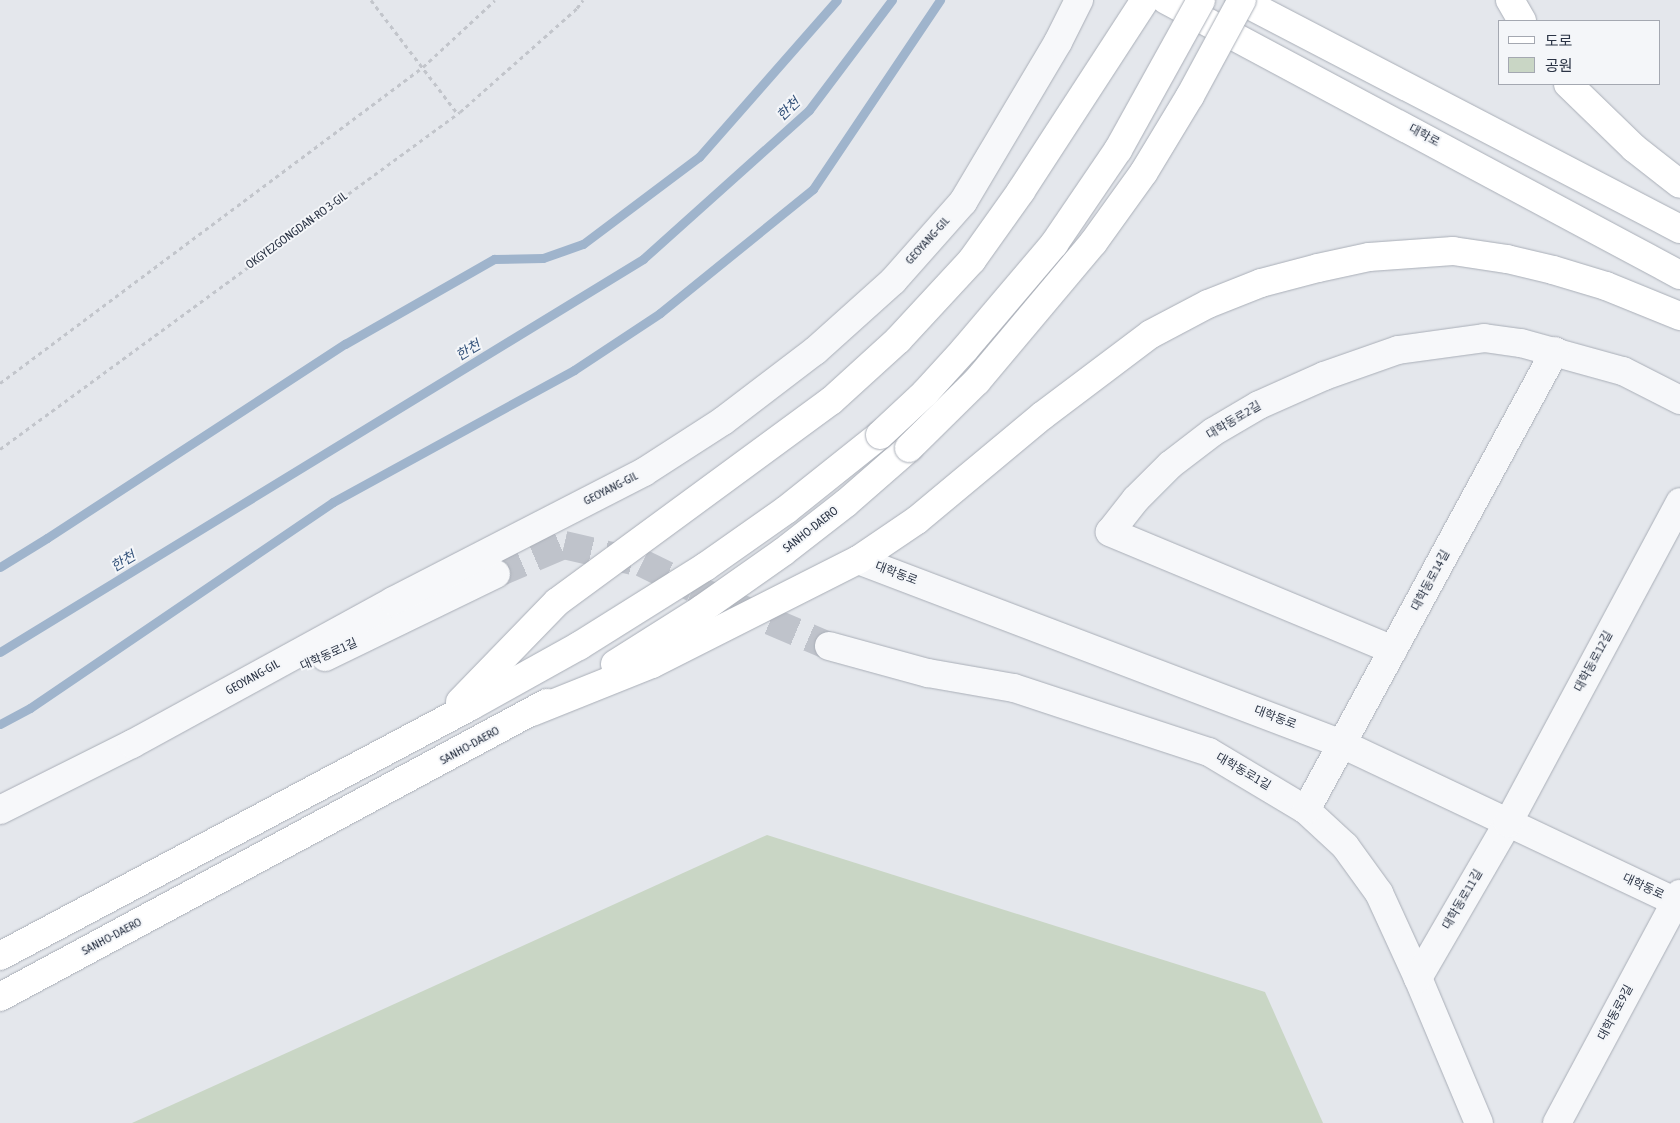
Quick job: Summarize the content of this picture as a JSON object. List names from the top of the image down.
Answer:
{
  "streets": {
    "street": [
      "대학로",
      "GEOYANG-GIL",
      "대학동로2길",
      "SANHO-DAERO",
      "대학동로",
      "대학동로14길",
      "대학동로1길",
      "대학동로12길",
      "대학동로11길",
      "대학동로9길"
    ],
    "path": ["OKGYE2GONGDAN-RO 3-GIL"]
  },
  "crossings": [
    ["GEOYANG-GIL", "대학동로1길"],
    ["대학동로2길", "대학동로14길"],
    ["대학동로", "대학동로14길"],
    ["대학동로", "대학동로12길"],
    ["대학동로", "대학동로11길"],
    ["대학동로", "대학동로9길"],
    ["대학동로14길", "대학동로1길"],
    ["대학동로1길", "대학동로11길"],
    ["대학동로12길", "대학동로11길"]
  ],
  "water": ["한천"],
  "legend": ["도로", "공원"]
}
